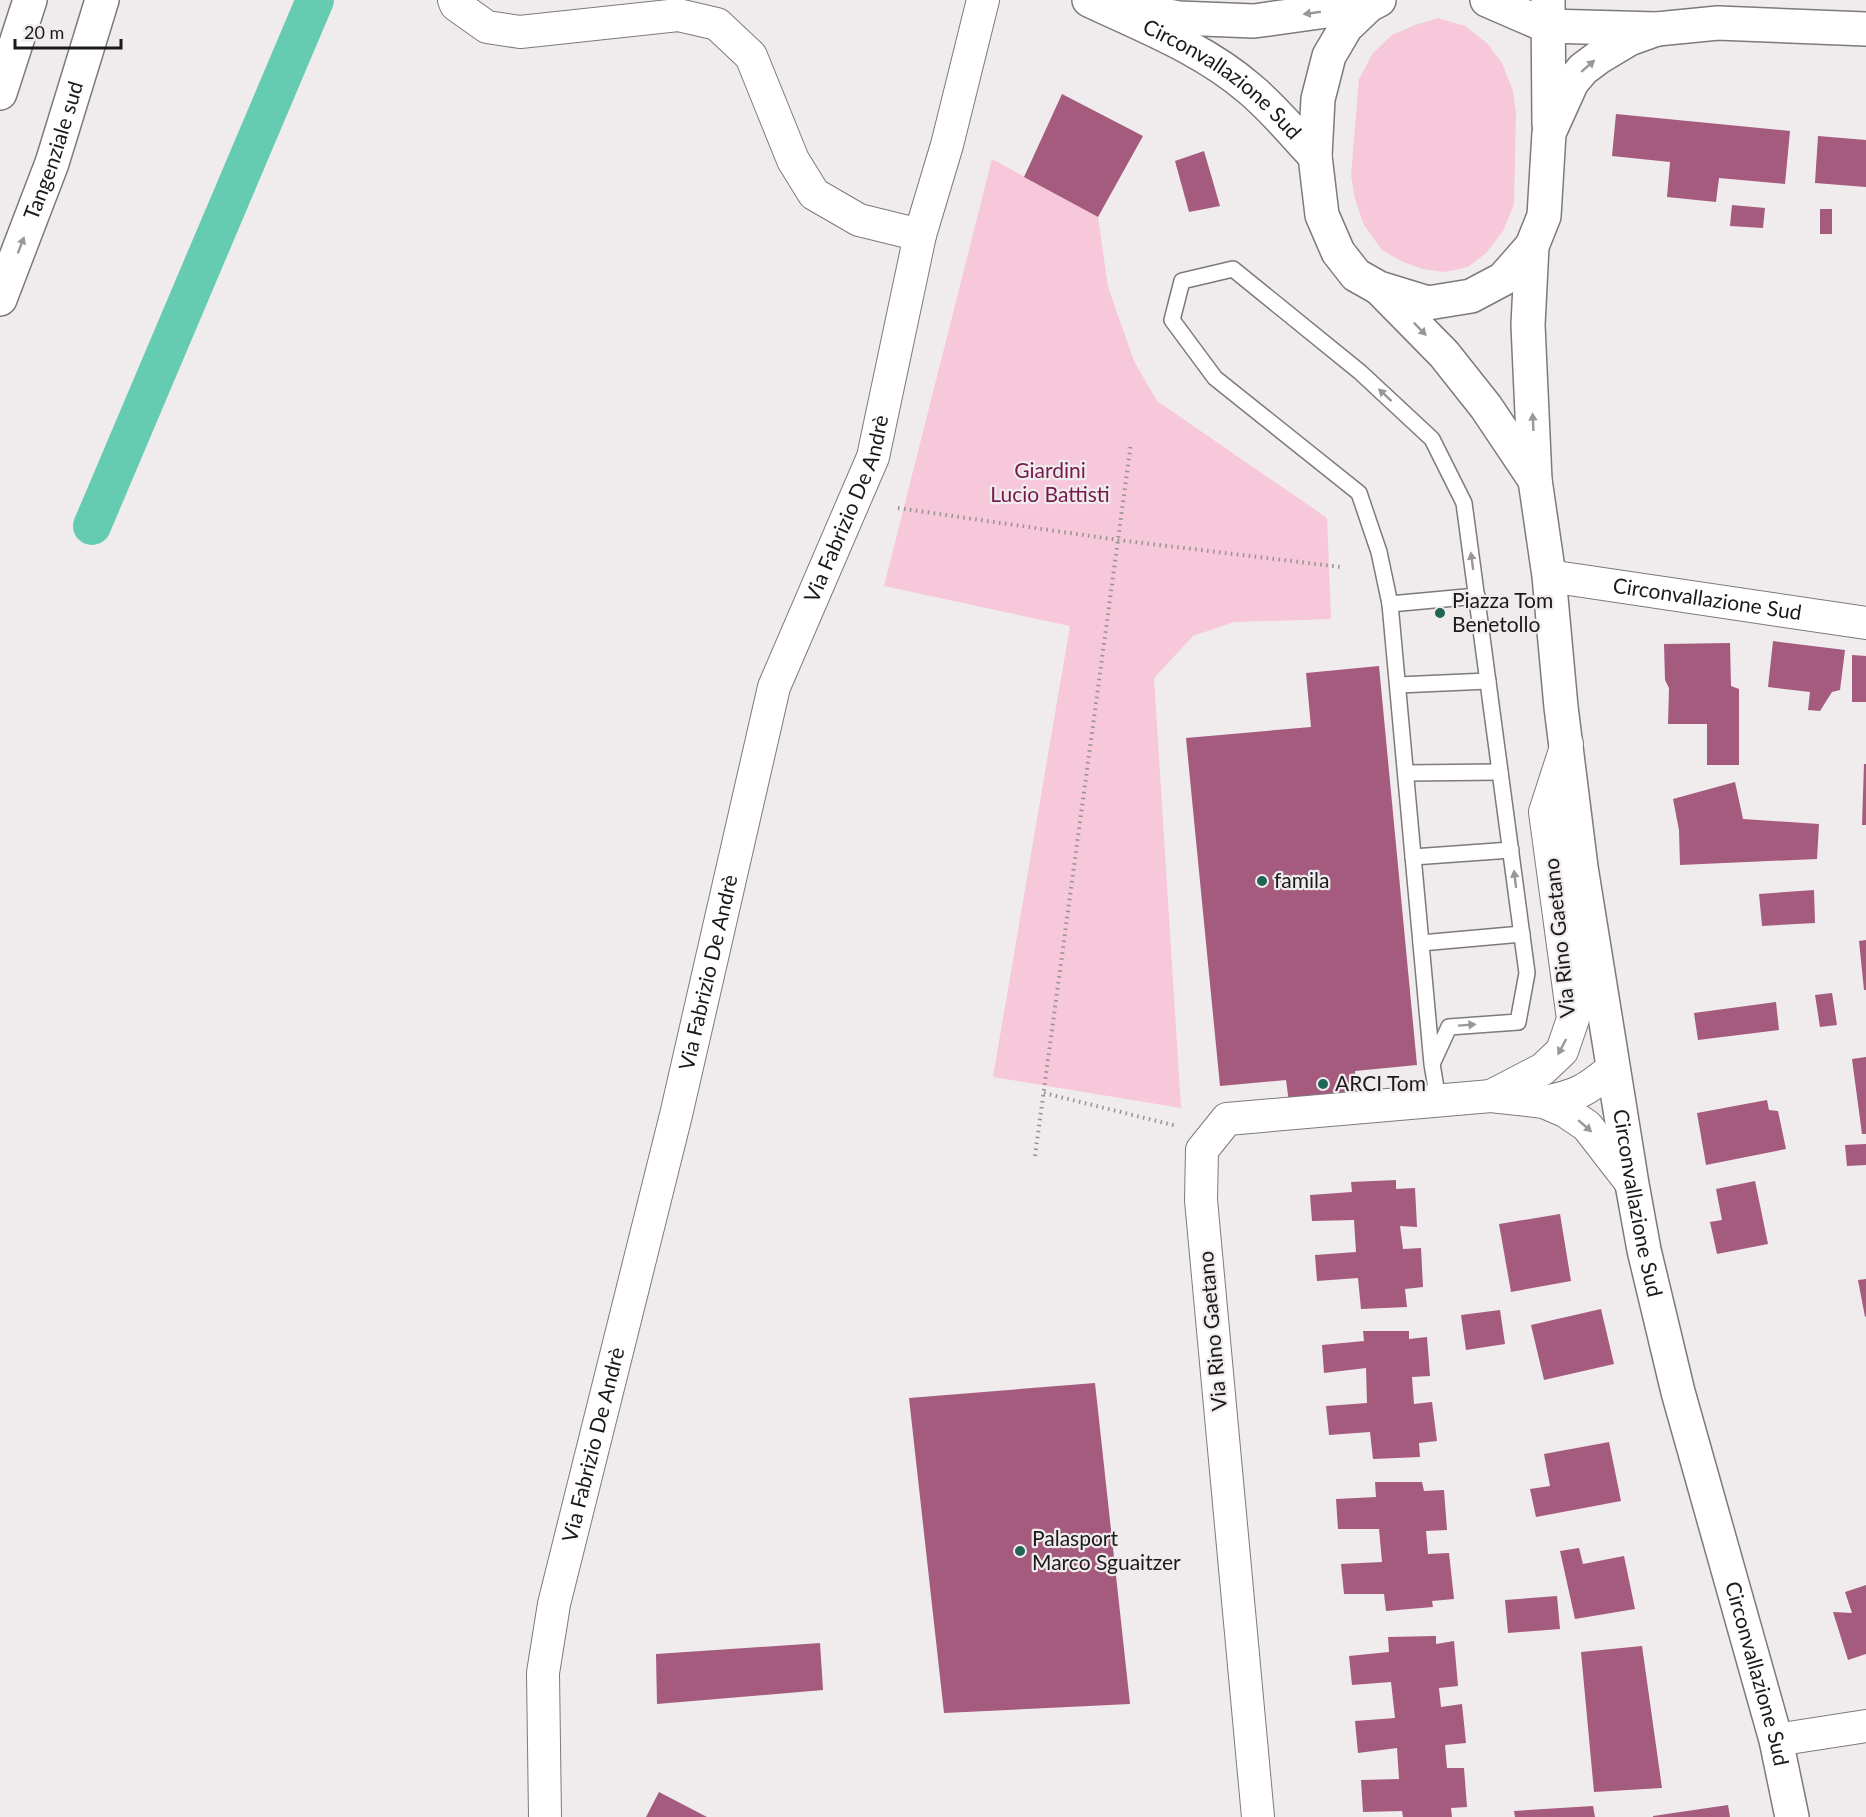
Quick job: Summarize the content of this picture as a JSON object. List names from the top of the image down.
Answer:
{
  "streets": {
    "main road": ["Circonvallazione Sud", "Tangenziale sud"],
    "street": ["Via Fabrizio De Andrè", "Via Rino Gaetano"]
  },
  "crossings": [
    ["Circonvallazione Sud", "Via Rino Gaetano"]
  ],
  "parks": ["Giardini Lucio Battisti"],
  "places": [
    "Piazza Tom Benetollo",
    "famila",
    "ARCI Tom",
    "Palasport Marco Sguaitzer"
  ],
  "scale_bar": "20 m"
}
